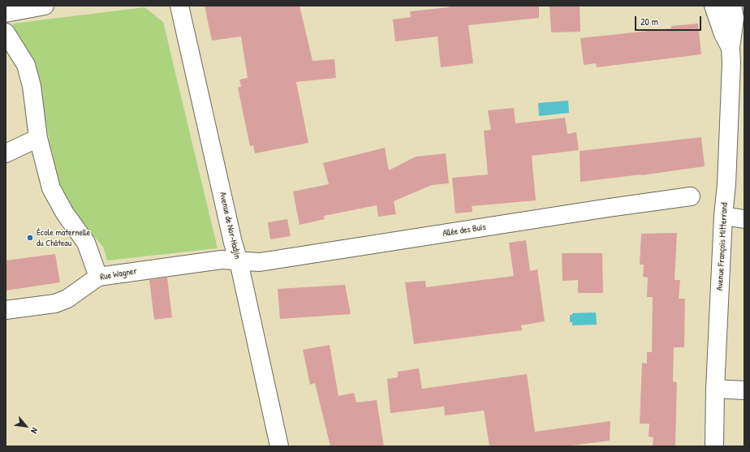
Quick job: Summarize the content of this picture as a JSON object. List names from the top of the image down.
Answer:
{
  "streets": {
    "street": [
      "Avenue de Nor-Hadjin",
      "Allée des Buis",
      "Avenue François Mitterrand",
      "Rue Wagner"
    ]
  },
  "crossings": [
    ["Avenue de Nor-Hadjin", "Allée des Buis"],
    ["Avenue de Nor-Hadjin", "Rue Wagner"],
    ["Allée des Buis", "Rue Wagner"]
  ],
  "places": ["École maternelle du Château"],
  "scale_bar": "20 m",
  "north": "bottom right"
}
